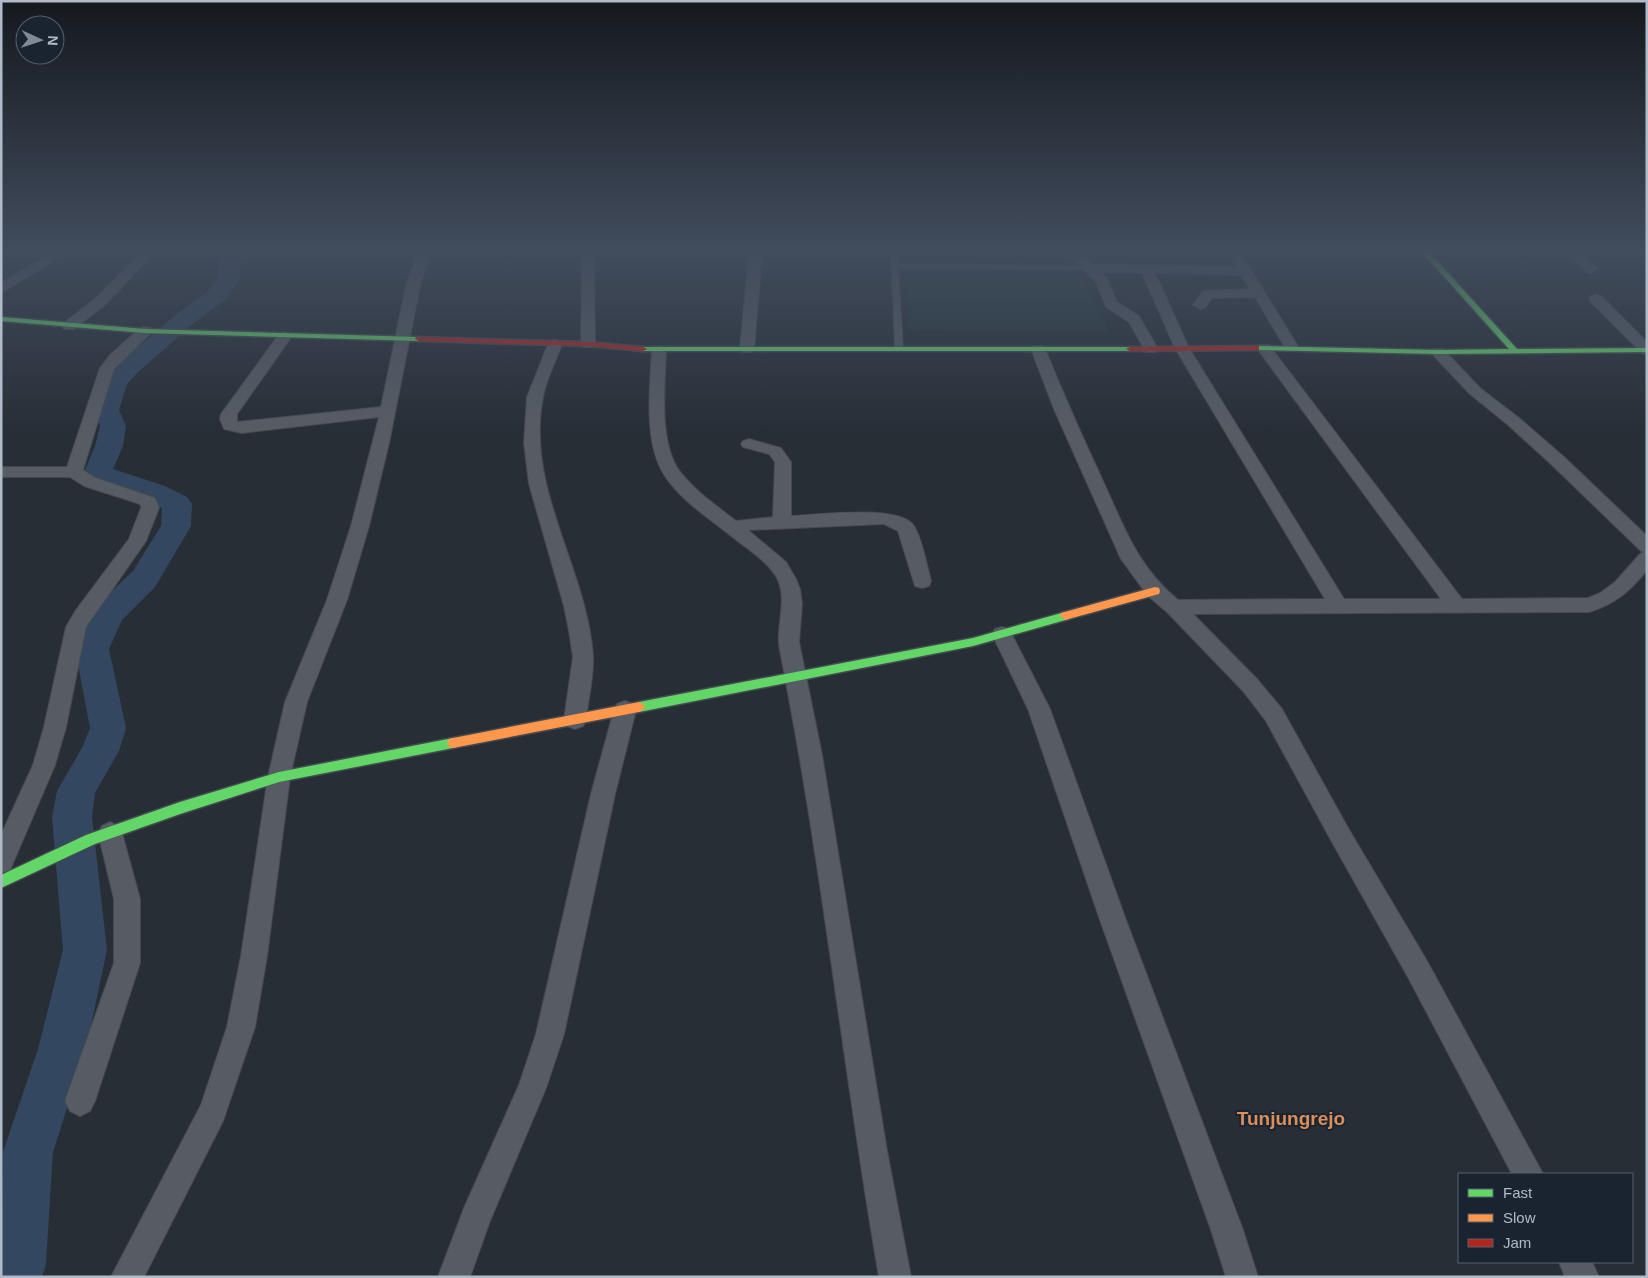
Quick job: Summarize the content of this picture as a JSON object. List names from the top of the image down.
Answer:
{
  "districts": ["Tunjungrejo"],
  "legend": ["Fast", "Slow", "Jam"],
  "north": "right"
}
